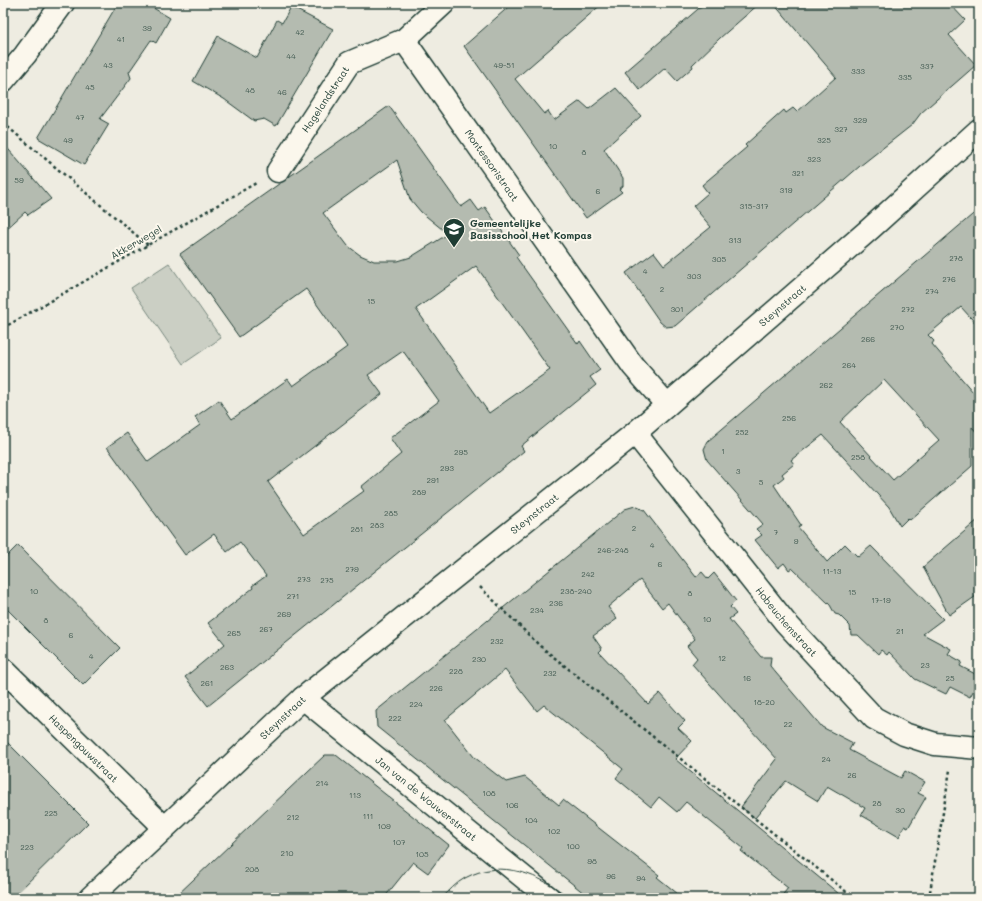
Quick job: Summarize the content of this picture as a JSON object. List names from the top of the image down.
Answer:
{
  "streets": {
    "street": [
      "Hagelandstraat",
      "Montessoristraat",
      "Steynstraat",
      "Hobeuchemstraat",
      "Haspengouwstraat",
      "Jan van de Wouwerstraat"
    ],
    "path": ["Akkerwegel"]
  },
  "crossings": [
    ["Hagelandstraat", "Montessoristraat"],
    ["Hagelandstraat", "Akkerwegel"],
    ["Montessoristraat", "Steynstraat"],
    ["Steynstraat", "Hobeuchemstraat"],
    ["Steynstraat", "Haspengouwstraat"],
    ["Steynstraat", "Jan van de Wouwerstraat"]
  ],
  "places": {
    "school or university": ["Gemeentelijke Basisschool Het Kompas"]
  },
  "house_numbers": [
    "39",
    "42",
    "41",
    "44",
    "43",
    "49-51",
    "337",
    "333",
    "335",
    "45",
    "48",
    "46",
    "47",
    "329",
    "327",
    "49",
    "325",
    "10",
    "8",
    "323",
    "321",
    "59",
    "319",
    "6",
    "315-317",
    "313",
    "278",
    "305",
    "4",
    "303",
    "276",
    "2",
    "274",
    "15",
    "301",
    "272",
    "270",
    "266",
    "264",
    "262",
    "256",
    "252",
    "1",
    "295",
    "258",
    "293",
    "3",
    "291",
    "5",
    "289",
    "285",
    "283",
    "2",
    "281",
    "7",
    "9",
    "4",
    "246-248",
    "6",
    "279",
    "11-13",
    "242",
    "273",
    "275",
    "10",
    "238-240",
    "15",
    "8",
    "271",
    "17-19",
    "236",
    "234",
    "269",
    "10",
    "8",
    "267",
    "21",
    "265",
    "6",
    "232",
    "4",
    "12",
    "230",
    "23",
    "263",
    "228",
    "232",
    "16",
    "25",
    "261",
    "226",
    "18-20",
    "224",
    "222",
    "22",
    "24",
    "26",
    "214",
    "108",
    "113",
    "28",
    "106",
    "30",
    "225",
    "111",
    "212",
    "104",
    "109",
    "102",
    "107",
    "100",
    "223",
    "210",
    "105",
    "98",
    "208",
    "96",
    "94"
  ]
}
